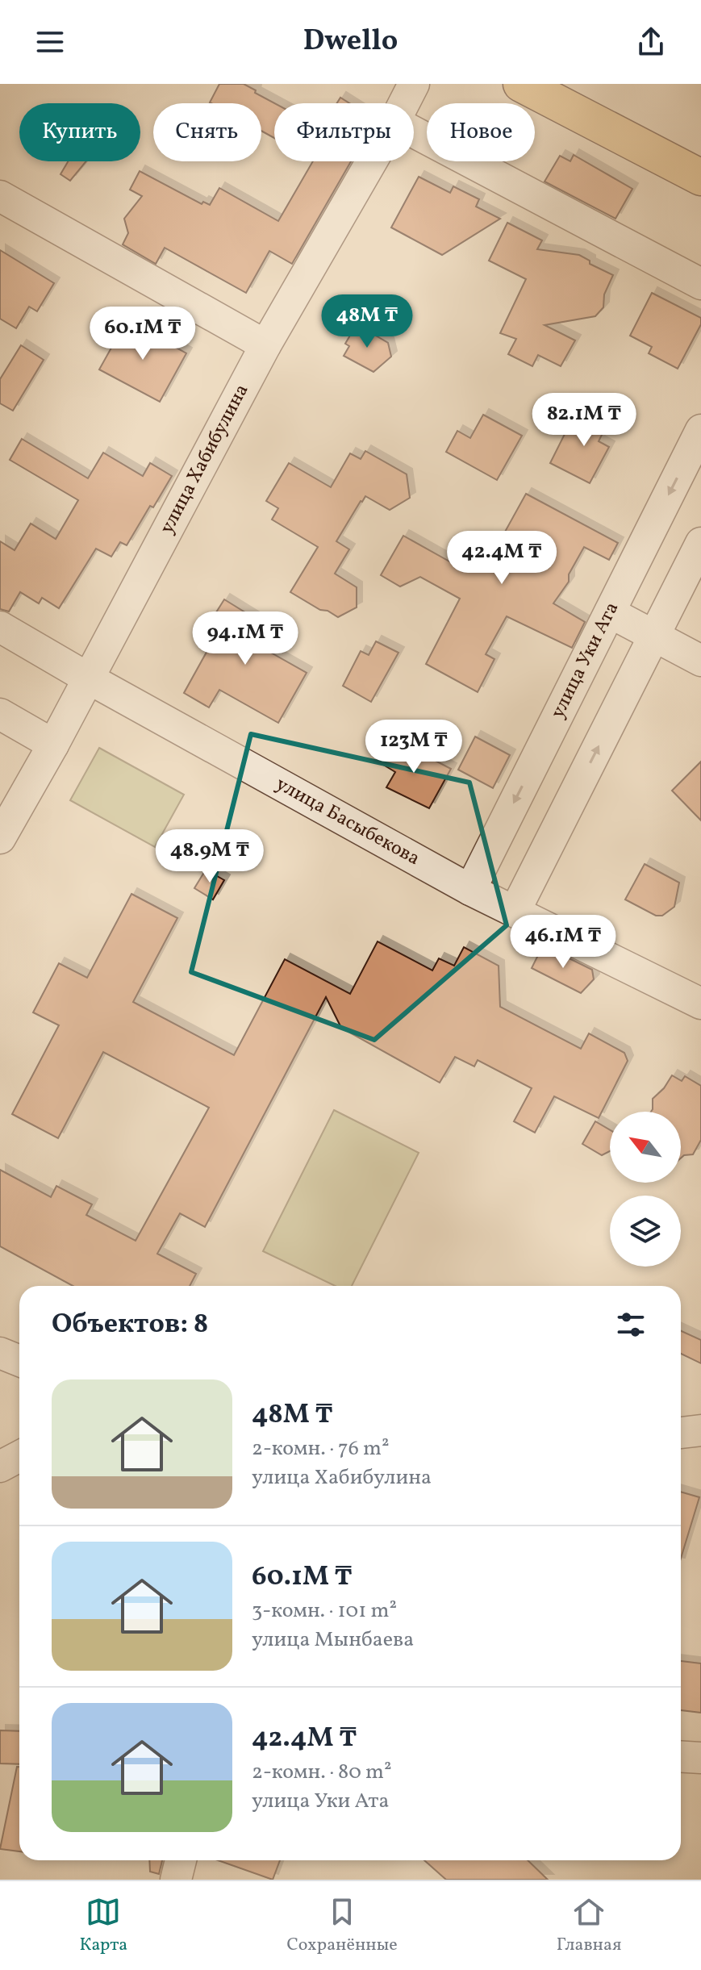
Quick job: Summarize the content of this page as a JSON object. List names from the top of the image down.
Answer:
{
  "streets": {
    "street": ["улица Хабибулина", "улица Уки Ата", "улица Басыбекова"]
  },
  "crossings": [
    ["улица Хабибулина", "улица Басыбекова"],
    ["улица Уки Ата", "улица Басыбекова"]
  ],
  "north": "top left",
  "page": {
    "header": "Dwello",
    "chip": [
      "Купить",
      "Снять",
      "Фильтры",
      "Новое"
    ],
    "price": [
      "48M ₸",
      "60.1M ₸",
      "82.1M ₸",
      "42.4M ₸",
      "94.1M ₸",
      "123M ₸",
      "48.9M ₸",
      "46.1M ₸"
    ],
    "heading": "Объектов: 8",
    "list": [
      {
        "name": "48M ₸",
        "note": "2-комн. · 76 m² · улица Хабибулина"
      },
      {
        "name": "60.1M ₸",
        "note": "3-комн. · 101 m² · улица Мынбаева"
      },
      {
        "name": "42.4M ₸",
        "note": "2-комн. · 80 m² · улица Уки Ата"
      }
    ],
    "tabs": ["Карта", "Сохранённые", "Главная"]
  }
}
